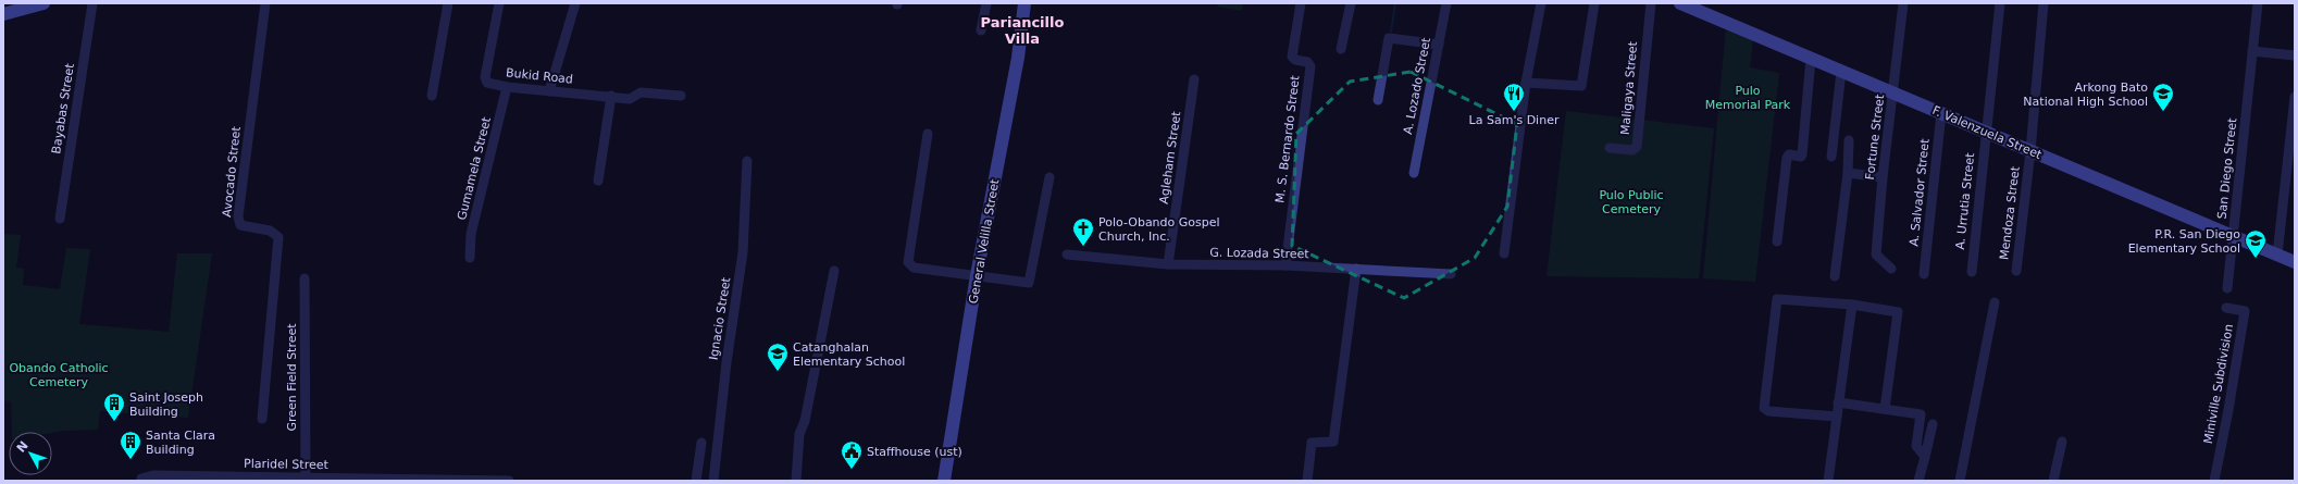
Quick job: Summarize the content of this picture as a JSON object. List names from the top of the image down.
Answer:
{
  "streets": {
    "street": [
      "Bukid Road",
      "A. Lozado Street",
      "Maligaya Street",
      "Bayabas Street",
      "F. Valenzuela Street",
      "Fortune Street",
      "M. S. Bernardo Street",
      "Agleham Street",
      "Gumamela Street",
      "San Diego Street",
      "Avocado Street",
      "A. Salvador Street",
      "A. Urrutia Street",
      "Mendoza Street",
      "General Velilla Street",
      "G. Lozada Street",
      "Ignacio Street",
      "Green Field Street",
      "Miniville Subdivision",
      "Plaridel Street"
    ]
  },
  "crossings": [
    ["Bukid Road", "Gumamela Street"],
    ["F. Valenzuela Street", "Fortune Street"],
    ["F. Valenzuela Street", "San Diego Street"],
    ["F. Valenzuela Street", "A. Salvador Street"],
    ["F. Valenzuela Street", "A. Urrutia Street"],
    ["F. Valenzuela Street", "Mendoza Street"],
    ["M. S. Bernardo Street", "G. Lozada Street"],
    ["Agleham Street", "G. Lozada Street"],
    ["Green Field Street", "Plaridel Street"]
  ],
  "districts": ["Pariancillo Villa"],
  "parks": ["Pulo Memorial Park", "Pulo Public Cemetery", "Obando Catholic Cemetery"],
  "places": {
    "restaurant": ["La Sam's Diner"],
    "school or university": ["Arkong Bato National High School", "P.R. San Diego Elementary School", "Catanghalan Elementary School"],
    "church": ["Polo-Obando Gospel Church, Inc."],
    "building": ["Saint Joseph Building", "Santa Clara Building"],
    "public building": ["Staffhouse (ust)"]
  },
  "north": "top left"
}
